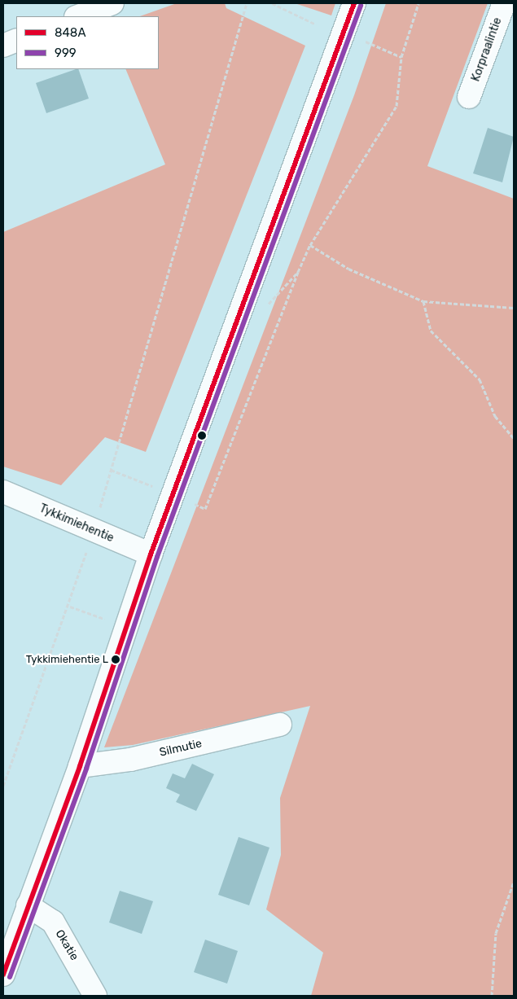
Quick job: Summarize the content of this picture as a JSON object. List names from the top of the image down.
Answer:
{
  "streets": {
    "main road": [
      "Korpraalintie",
      "Tykkimiehentie",
      "Silmutie",
      "Okatie"
    ]
  },
  "places": ["Tykkimiehentie L"],
  "lines": ["transit line 848A", "transit line 999"],
  "legend": ["848A", "999"]
}
